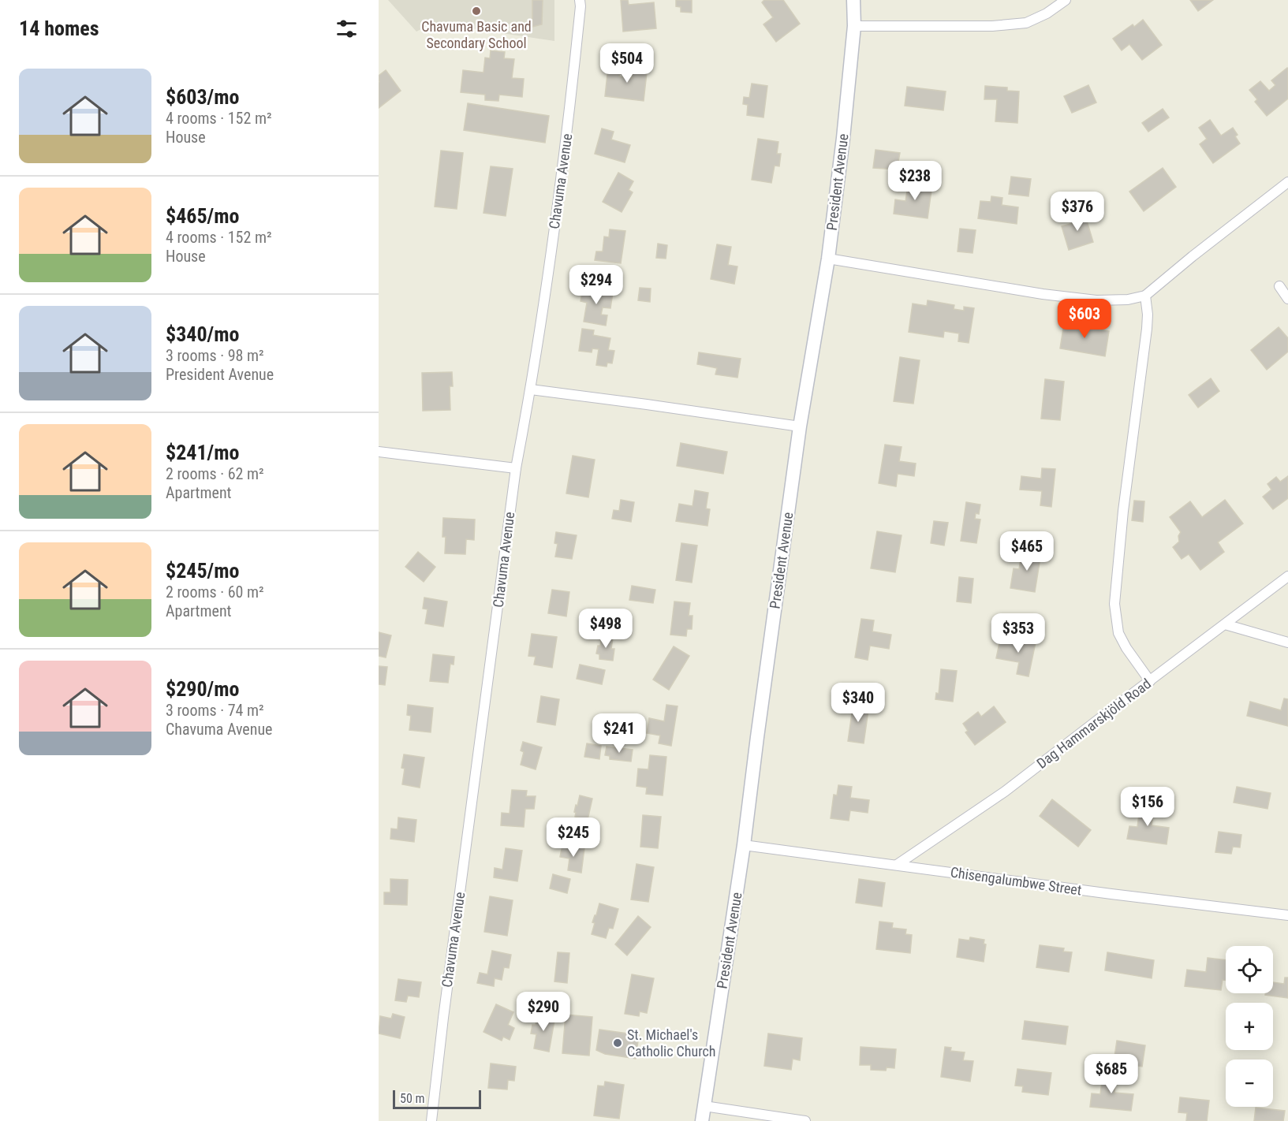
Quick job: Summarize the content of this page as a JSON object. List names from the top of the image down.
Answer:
{
  "streets": {
    "street": [
      "Chavuma Avenue",
      "President Avenue",
      "Dag Hammarskjöld Road",
      "Chisengalumbwe Street"
    ]
  },
  "crossings": [
    ["President Avenue", "Chisengalumbwe Street"]
  ],
  "places": ["Chavuma Basic and Secondary School", "St. Michael's Catholic Church"],
  "scale_bar": "50 m",
  "page": {
    "heading": "14 homes",
    "price": [
      "$504",
      "$238",
      "$376",
      "$294",
      "$603",
      "$465",
      "$498",
      "$353",
      "$340",
      "$241",
      "$156",
      "$245",
      "$290",
      "$685"
    ],
    "list": [
      {
        "name": "$603/mo",
        "note": "4 rooms · 152 m² · House"
      },
      {
        "name": "$465/mo",
        "note": "4 rooms · 152 m² · House"
      },
      {
        "name": "$340/mo",
        "note": "3 rooms · 98 m² · President Avenue"
      },
      {
        "name": "$241/mo",
        "note": "2 rooms · 62 m² · Apartment"
      },
      {
        "name": "$245/mo",
        "note": "2 rooms · 60 m² · Apartment"
      },
      {
        "name": "$290/mo",
        "note": "3 rooms · 74 m² · Chavuma Avenue"
      }
    ],
    "map_buttons": ["+", "−"],
    "scale": "50 m"
  }
}
